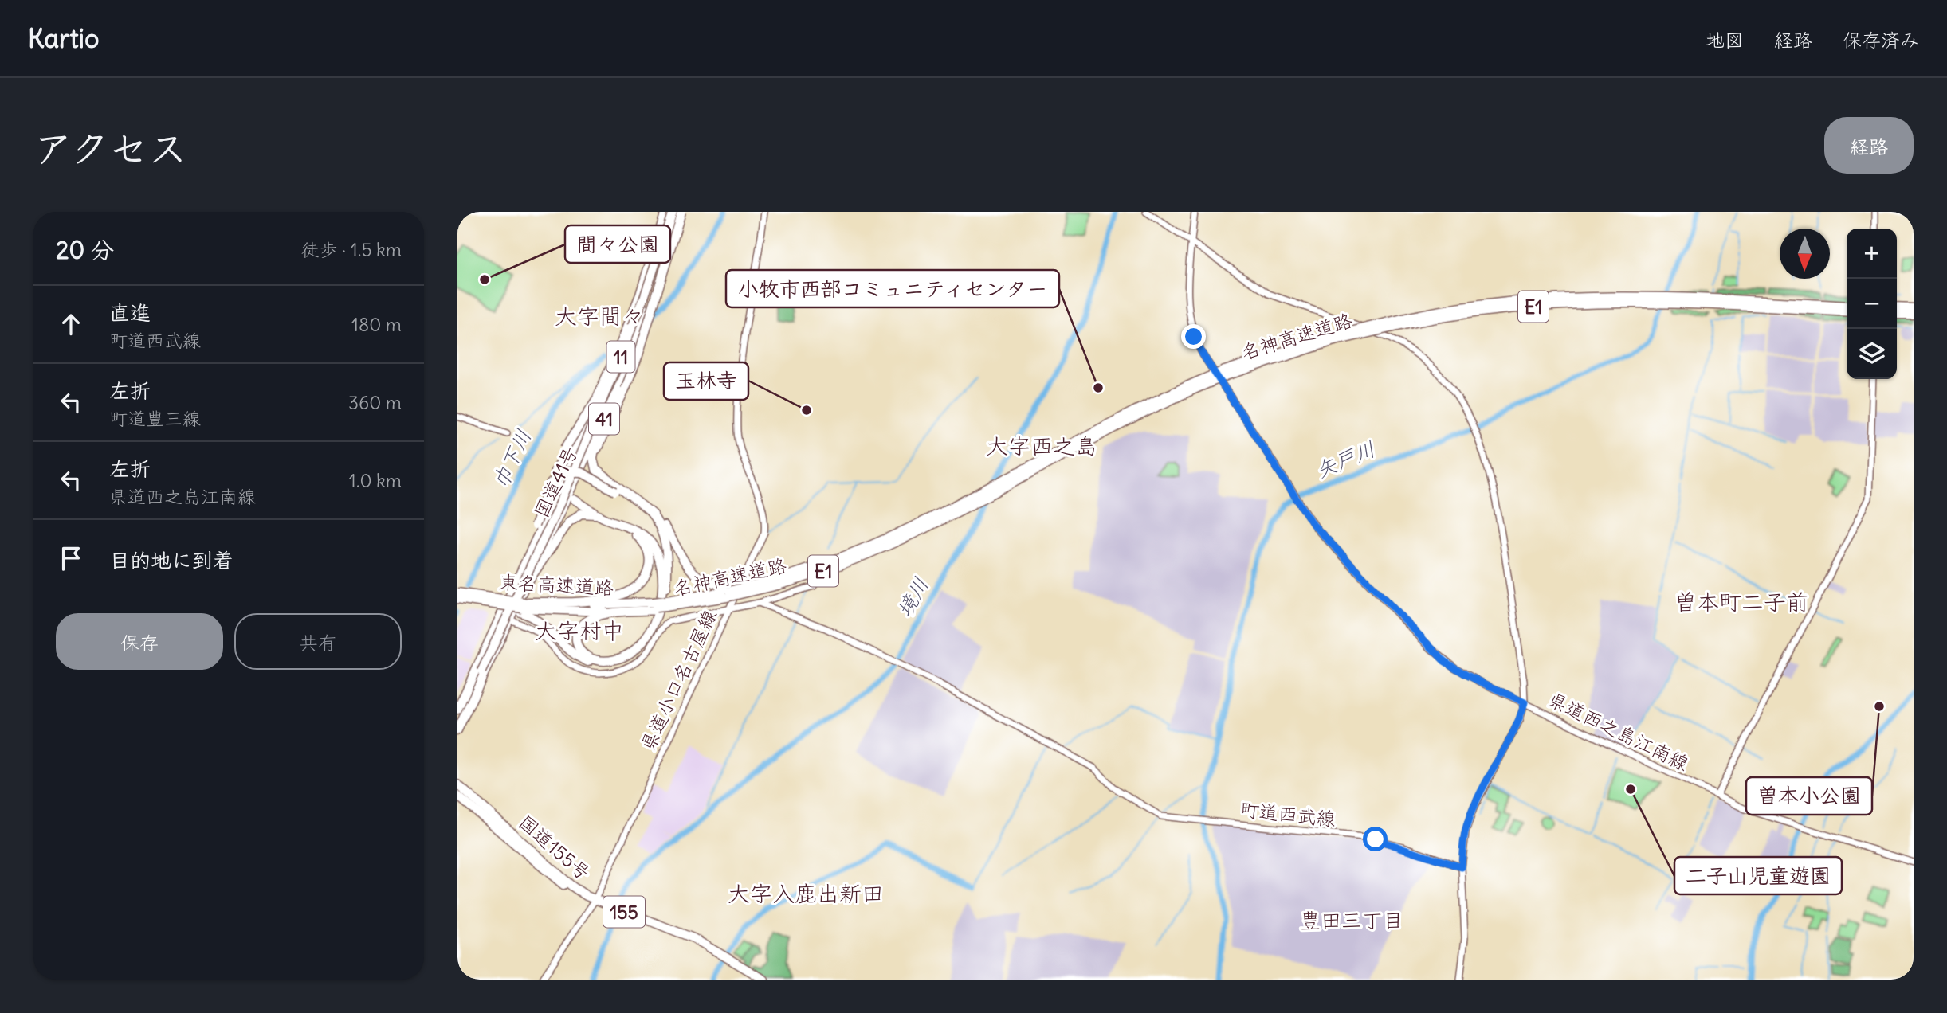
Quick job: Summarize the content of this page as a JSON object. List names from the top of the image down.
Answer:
{
  "streets": {
    "highway": [
      "E1",
      "名神高速道路",
      "11",
      "41",
      "国道41号",
      "東名高速道路",
      "国道155号",
      "155"
    ],
    "street": ["県道小口名古屋線", "県道西之島江南線", "町道西武線"]
  },
  "crossings": [
    ["名神高速道路", "東名高速道路"],
    ["11", "国道41号"],
    ["県道小口名古屋線", "国道155号"],
    ["国道155号", "155"]
  ],
  "districts": [
    "大字間々",
    "大字西之島",
    "曽本町二子前",
    "大字村中",
    "大字入鹿出新田",
    "豊田三丁目"
  ],
  "water": ["巾下川", "矢戸川", "境川"],
  "places": [
    "間々公園",
    "小牧市西部コミュニティセンター",
    "玉林寺",
    "曽本小公園",
    "二子山児童遊園"
  ],
  "north": "bottom",
  "page": {
    "header": "Kartio",
    "nav": ["地図", "経路", "保存済み"],
    "title": "アクセス",
    "buttons": [
      "経路",
      ["保存", "共有"]
    ],
    "heading": ["20 分", "徒歩 · 1.5 km"],
    "map_buttons": ["+", "−"],
    "list": [
      ["直進", "町道西武線", "180 m"],
      ["左折", "町道豊三線", "360 m"],
      ["左折", "県道西之島江南線", "1.0 km"],
      "目的地に到着"
    ]
  }
}
